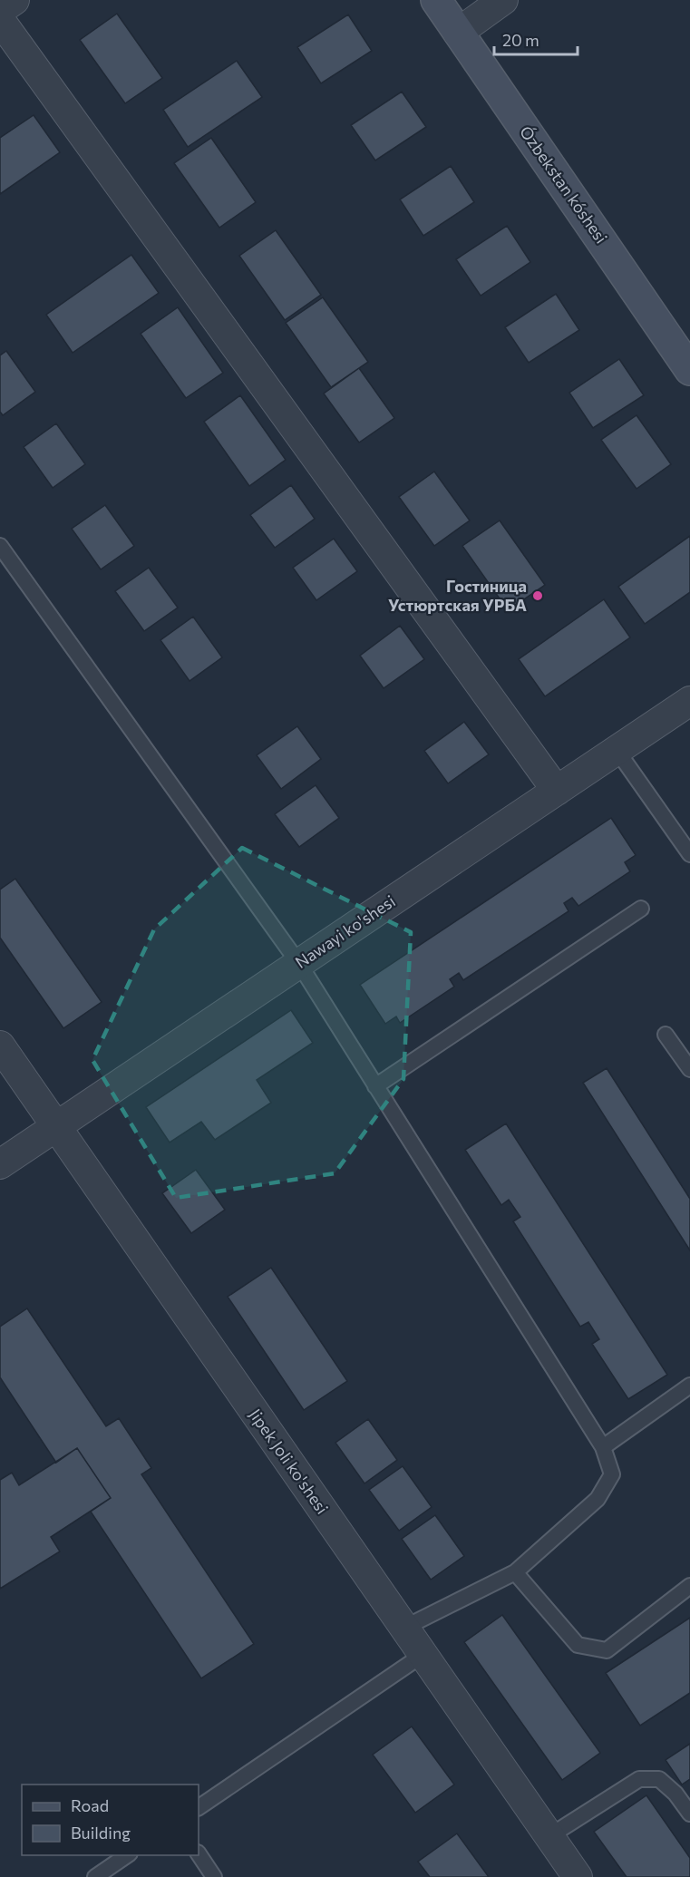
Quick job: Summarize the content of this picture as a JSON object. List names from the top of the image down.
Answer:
{
  "streets": {
    "street": ["Ózbekstan kóshesi", "Nawayi ko'shesi", "Jipek Joli ko'shesi"]
  },
  "crossings": [
    ["Nawayi ko'shesi", "Jipek Joli ko'shesi"]
  ],
  "places": ["Гостиница Устюртская УРБА"],
  "legend": ["Road", "Building"],
  "scale_bar": "20 m"
}
